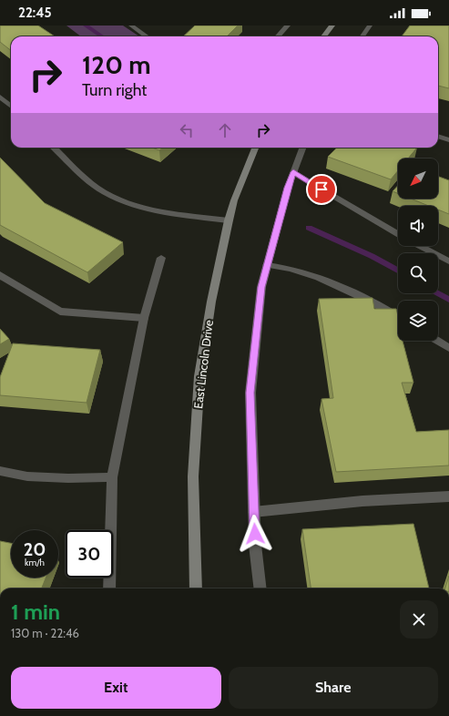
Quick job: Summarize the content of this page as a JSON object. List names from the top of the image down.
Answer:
{
  "streets": {
    "main road": ["East Lincoln Drive"]
  },
  "north": "bottom left",
  "page": {
    "status": "22:45",
    "turn": ["120 m", "Turn right"],
    "speed": "20 km/h",
    "limit": "30",
    "heading": ["1 min", "130 m · 22:46"],
    "buttons": ["Exit", "Share"]
  }
}
